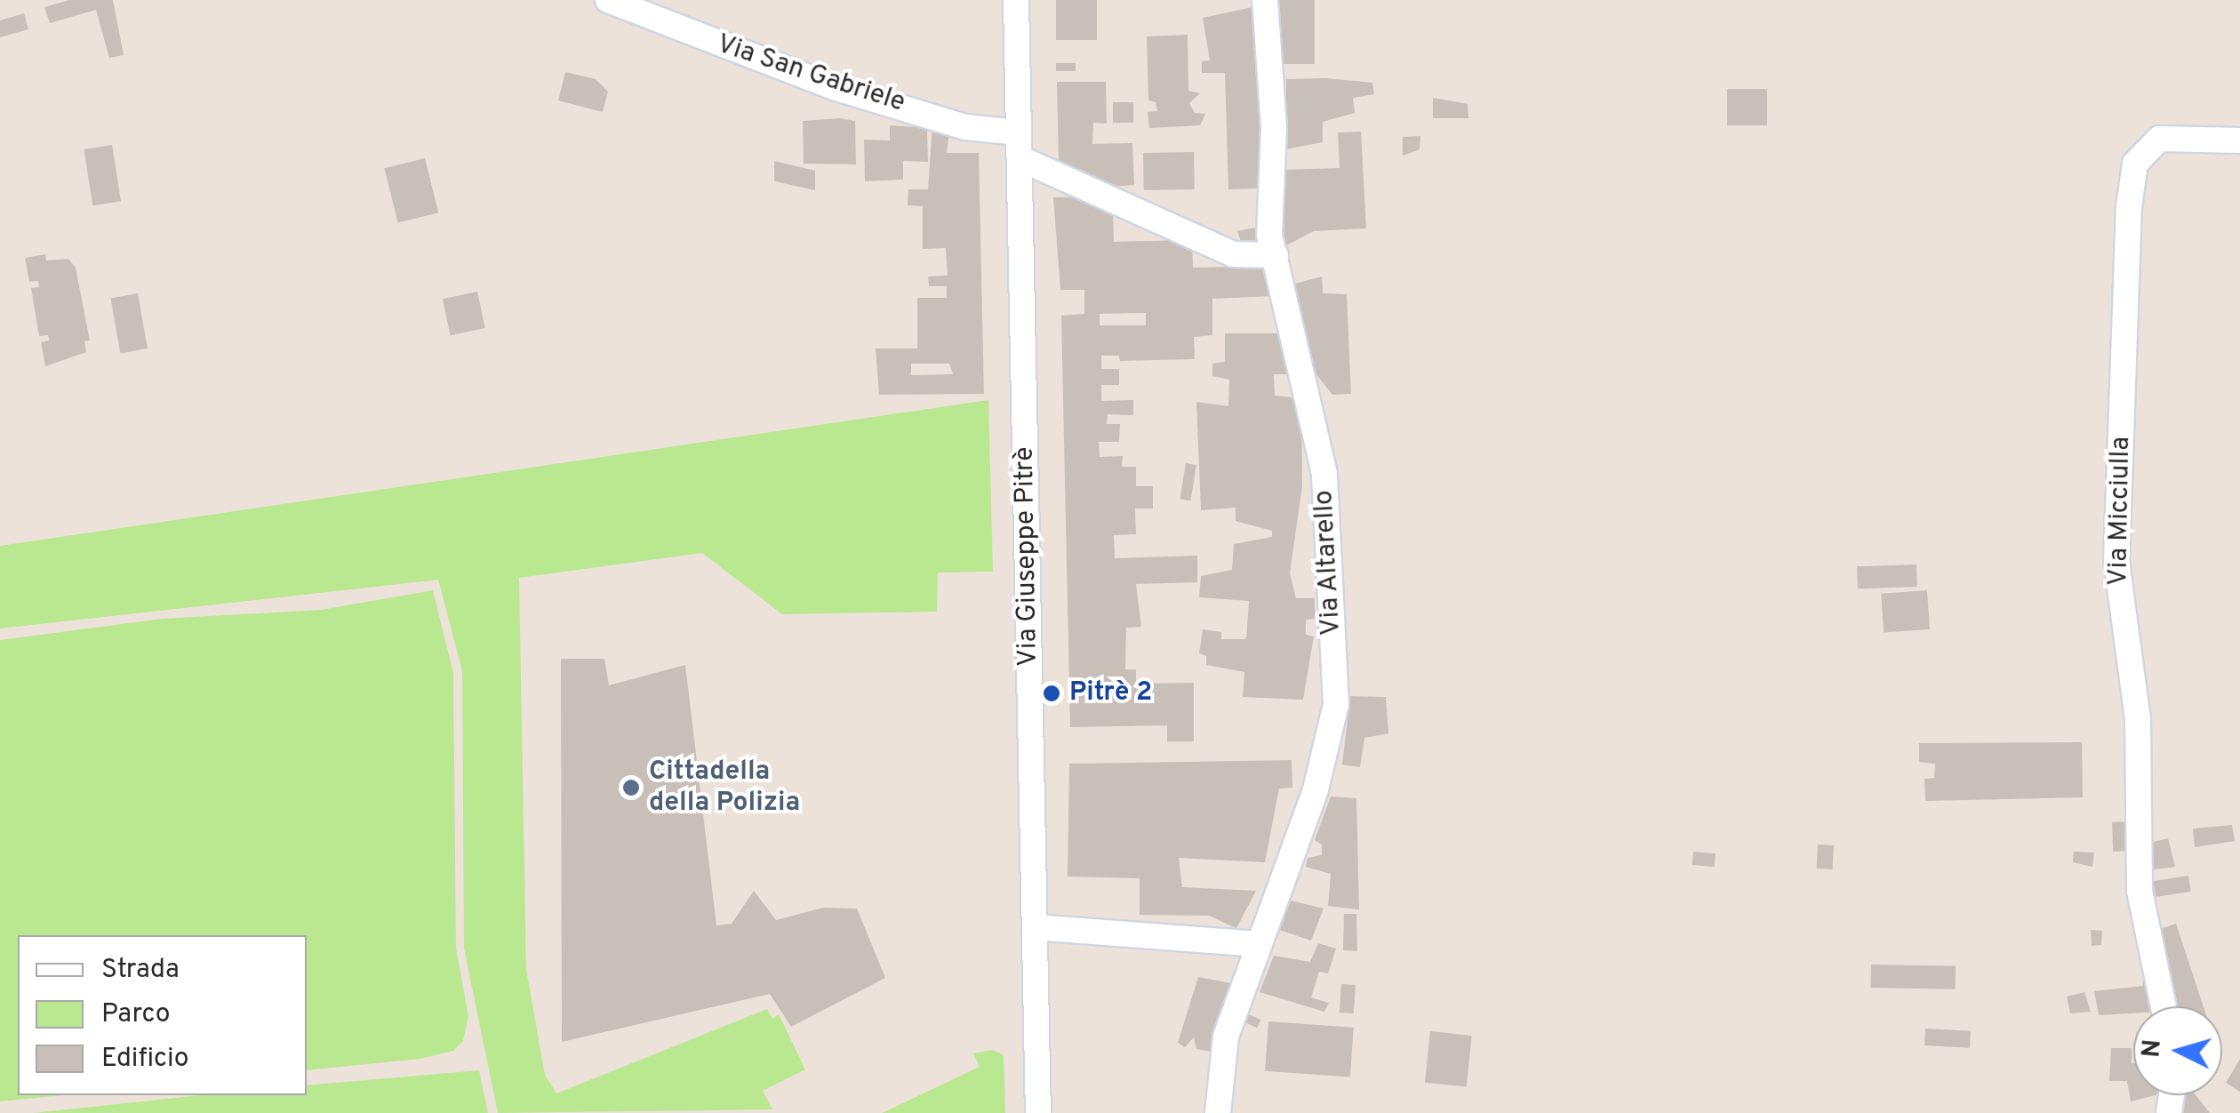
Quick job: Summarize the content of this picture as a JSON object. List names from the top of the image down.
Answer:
{
  "streets": {
    "street": [
      "Via San Gabriele",
      "Via Micciulla",
      "Via Giuseppe Pitrè",
      "Via Altarello"
    ]
  },
  "crossings": [
    ["Via San Gabriele", "Via Giuseppe Pitrè"]
  ],
  "places": ["Pitrè 2", "Cittadella della Polizia"],
  "legend": ["Strada", "Parco", "Edificio"],
  "north": "left"
}
